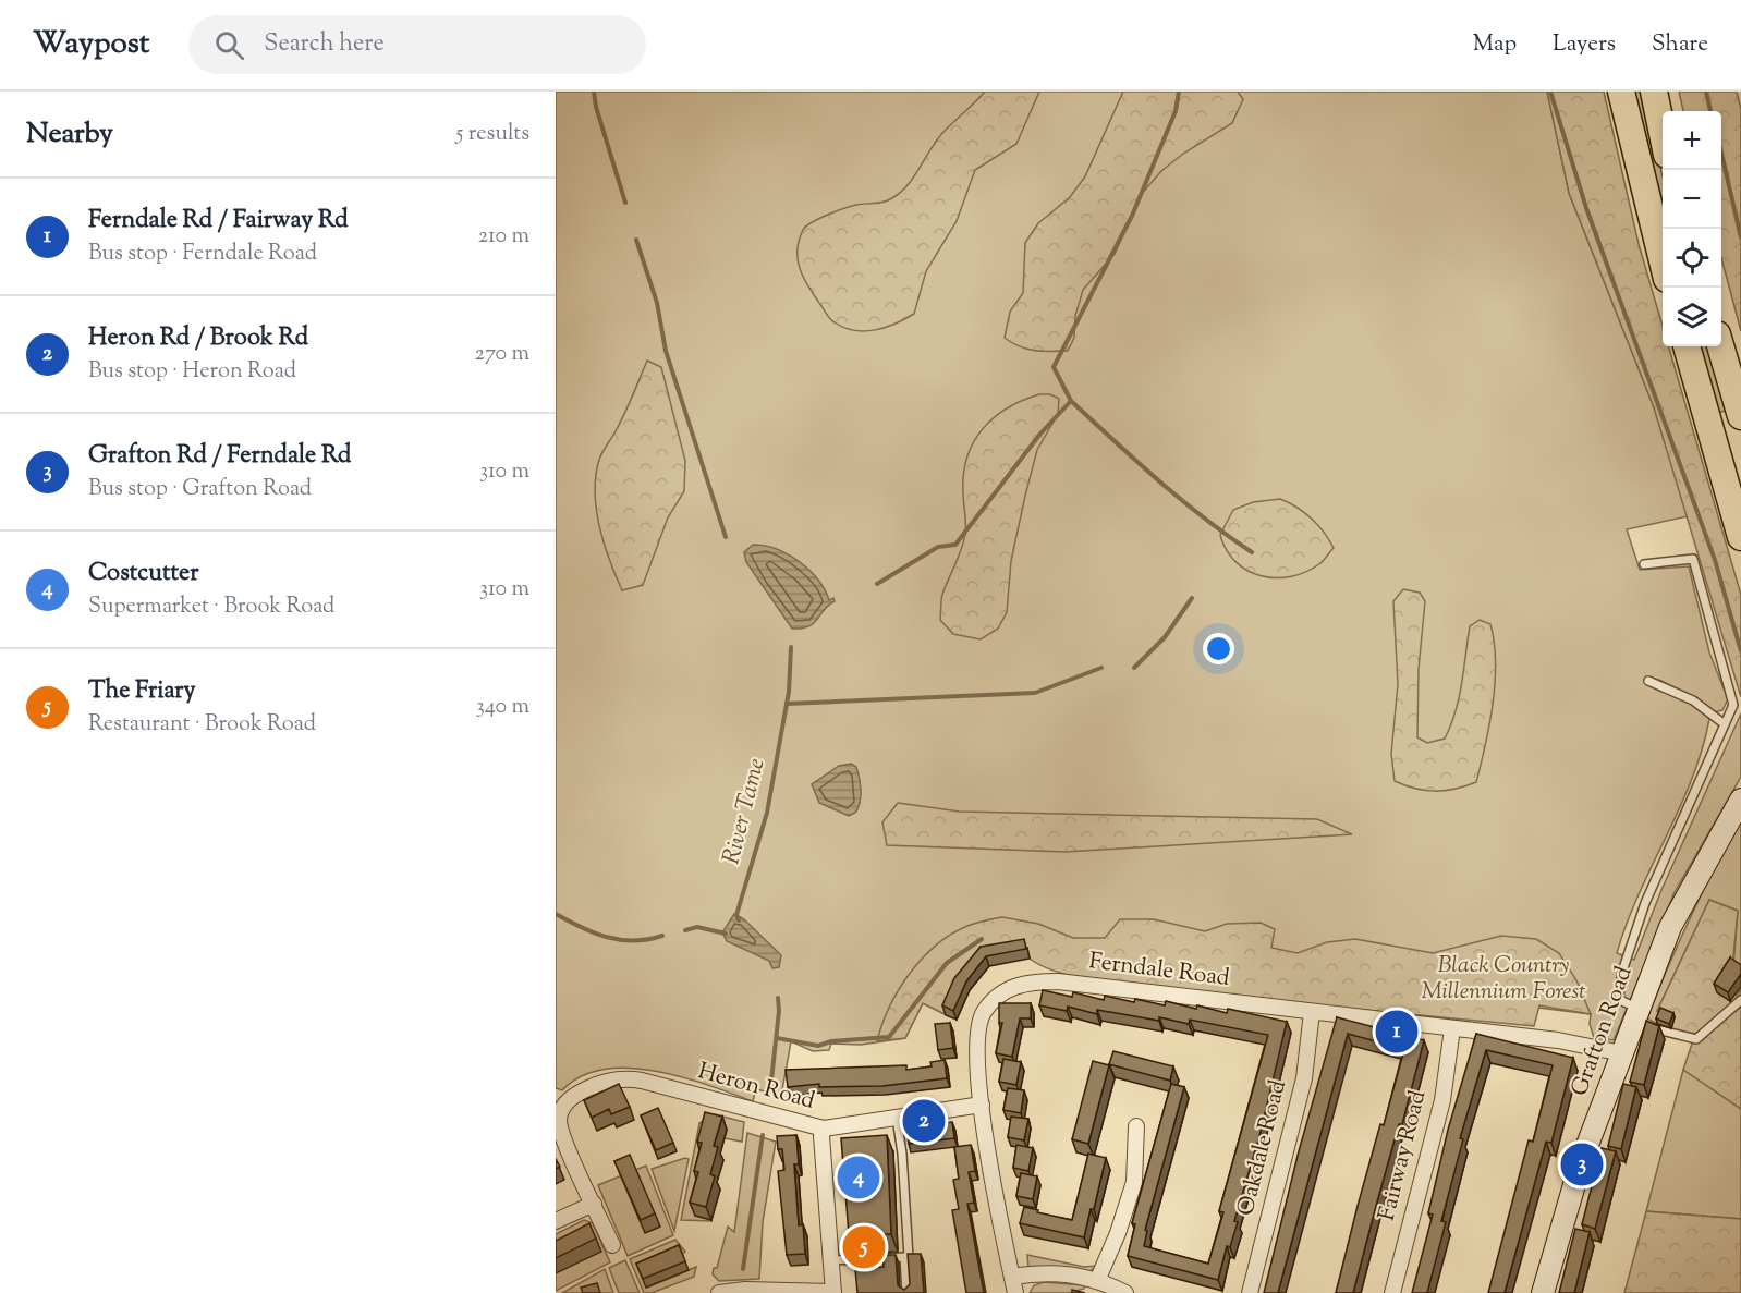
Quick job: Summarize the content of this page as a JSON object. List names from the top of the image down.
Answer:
{
  "streets": {
    "street": [
      "Ferndale Road",
      "Grafton Road",
      "Heron Road",
      "Oakdale Road",
      "Fairway Road"
    ]
  },
  "crossings": [
    ["Ferndale Road", "Grafton Road"],
    ["Ferndale Road", "Heron Road"],
    ["Ferndale Road", "Oakdale Road"],
    ["Ferndale Road", "Fairway Road"]
  ],
  "water": ["River Tame"],
  "parks": ["Black Country Millennium Forest"],
  "page": {
    "header": "Waypost",
    "search": "Search here",
    "nav": ["Map", "Layers", "Share"],
    "heading": ["Nearby", "5 results"],
    "map_buttons": ["+", "−"],
    "list": [
      {
        "mark": "1",
        "name": "Ferndale Rd / Fairway Rd",
        "note": "Bus stop · Ferndale Road",
        "value": "210 m"
      },
      {
        "mark": "2",
        "name": "Heron Rd / Brook Rd",
        "note": "Bus stop · Heron Road",
        "value": "270 m"
      },
      {
        "mark": "3",
        "name": "Grafton Rd / Ferndale Rd",
        "note": "Bus stop · Grafton Road",
        "value": "310 m"
      },
      {
        "mark": "4",
        "name": "Costcutter",
        "note": "Supermarket · Brook Road",
        "value": "310 m"
      },
      {
        "mark": "5",
        "name": "The Friary",
        "note": "Restaurant · Brook Road",
        "value": "340 m"
      }
    ],
    "pins": [
      "1",
      "2",
      "3",
      "4",
      "5"
    ]
  }
}
